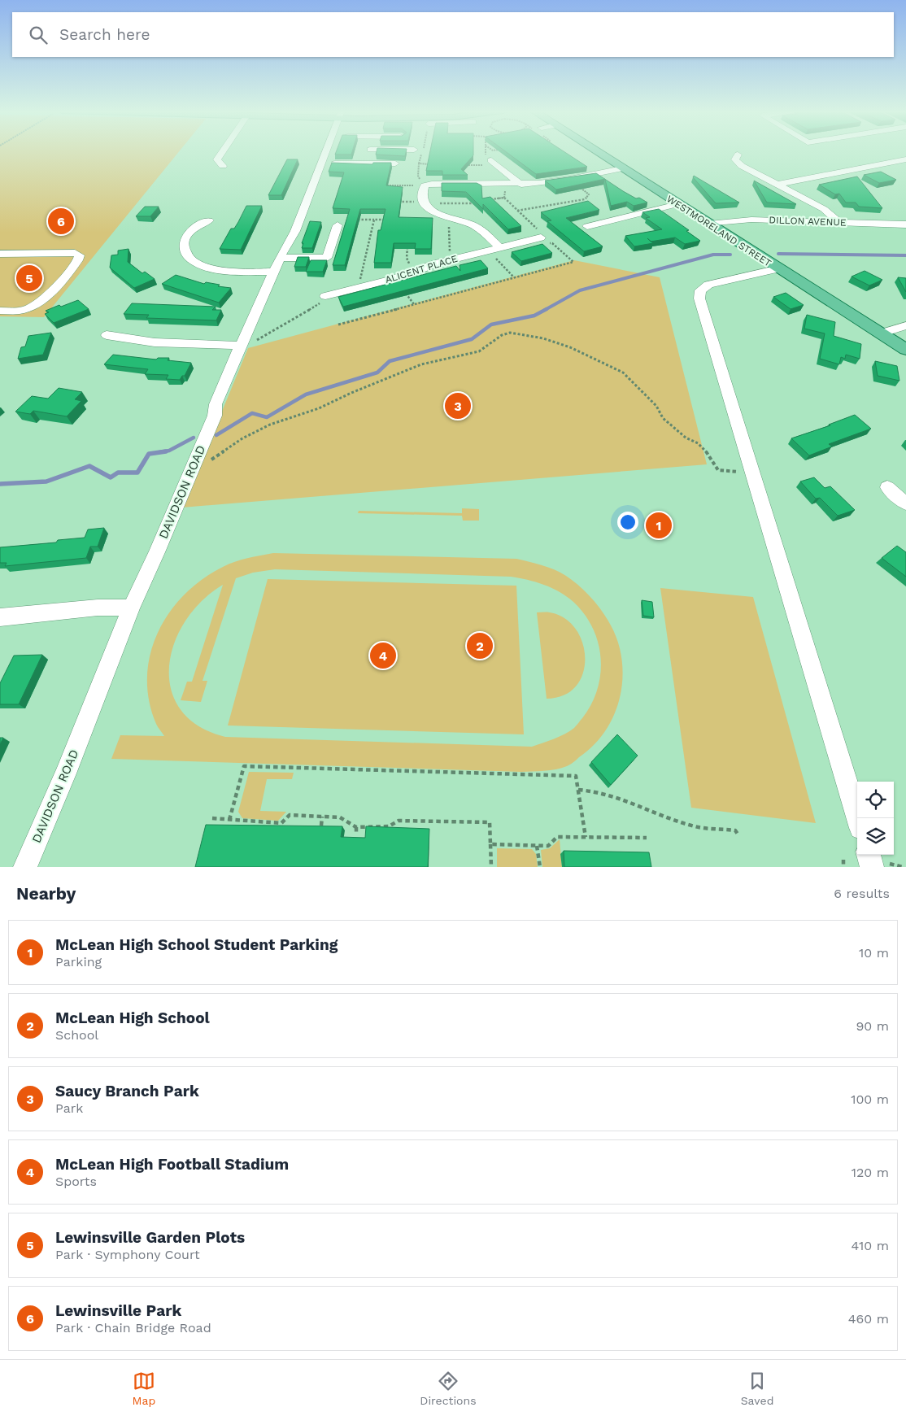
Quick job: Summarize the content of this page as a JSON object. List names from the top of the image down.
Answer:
{
  "streets": {
    "main road": ["WESTMORELAND STREET"],
    "street": ["DILLON AVENUE", "ALICENT PLACE", "DAVIDSON ROAD"]
  },
  "crossings": [
    ["DILLON AVENUE", "WESTMORELAND STREET"]
  ],
  "page": {
    "search": "Search here",
    "pins": [
      "6",
      "5",
      "3",
      "1",
      "2",
      "4"
    ],
    "heading": ["Nearby", "6 results"],
    "list": [
      {
        "mark": "1",
        "name": "McLean High School Student Parking",
        "note": "Parking",
        "value": "10 m"
      },
      {
        "mark": "2",
        "name": "McLean High School",
        "note": "School",
        "value": "90 m"
      },
      {
        "mark": "3",
        "name": "Saucy Branch Park",
        "note": "Park",
        "value": "100 m"
      },
      {
        "mark": "4",
        "name": "McLean High Football Stadium",
        "note": "Sports",
        "value": "120 m"
      },
      {
        "mark": "5",
        "name": "Lewinsville Garden Plots",
        "note": "Park · Symphony Court",
        "value": "410 m"
      },
      {
        "mark": "6",
        "name": "Lewinsville Park",
        "note": "Park · Chain Bridge Road",
        "value": "460 m"
      }
    ],
    "nav": ["Map", "Directions", "Saved"]
  }
}
